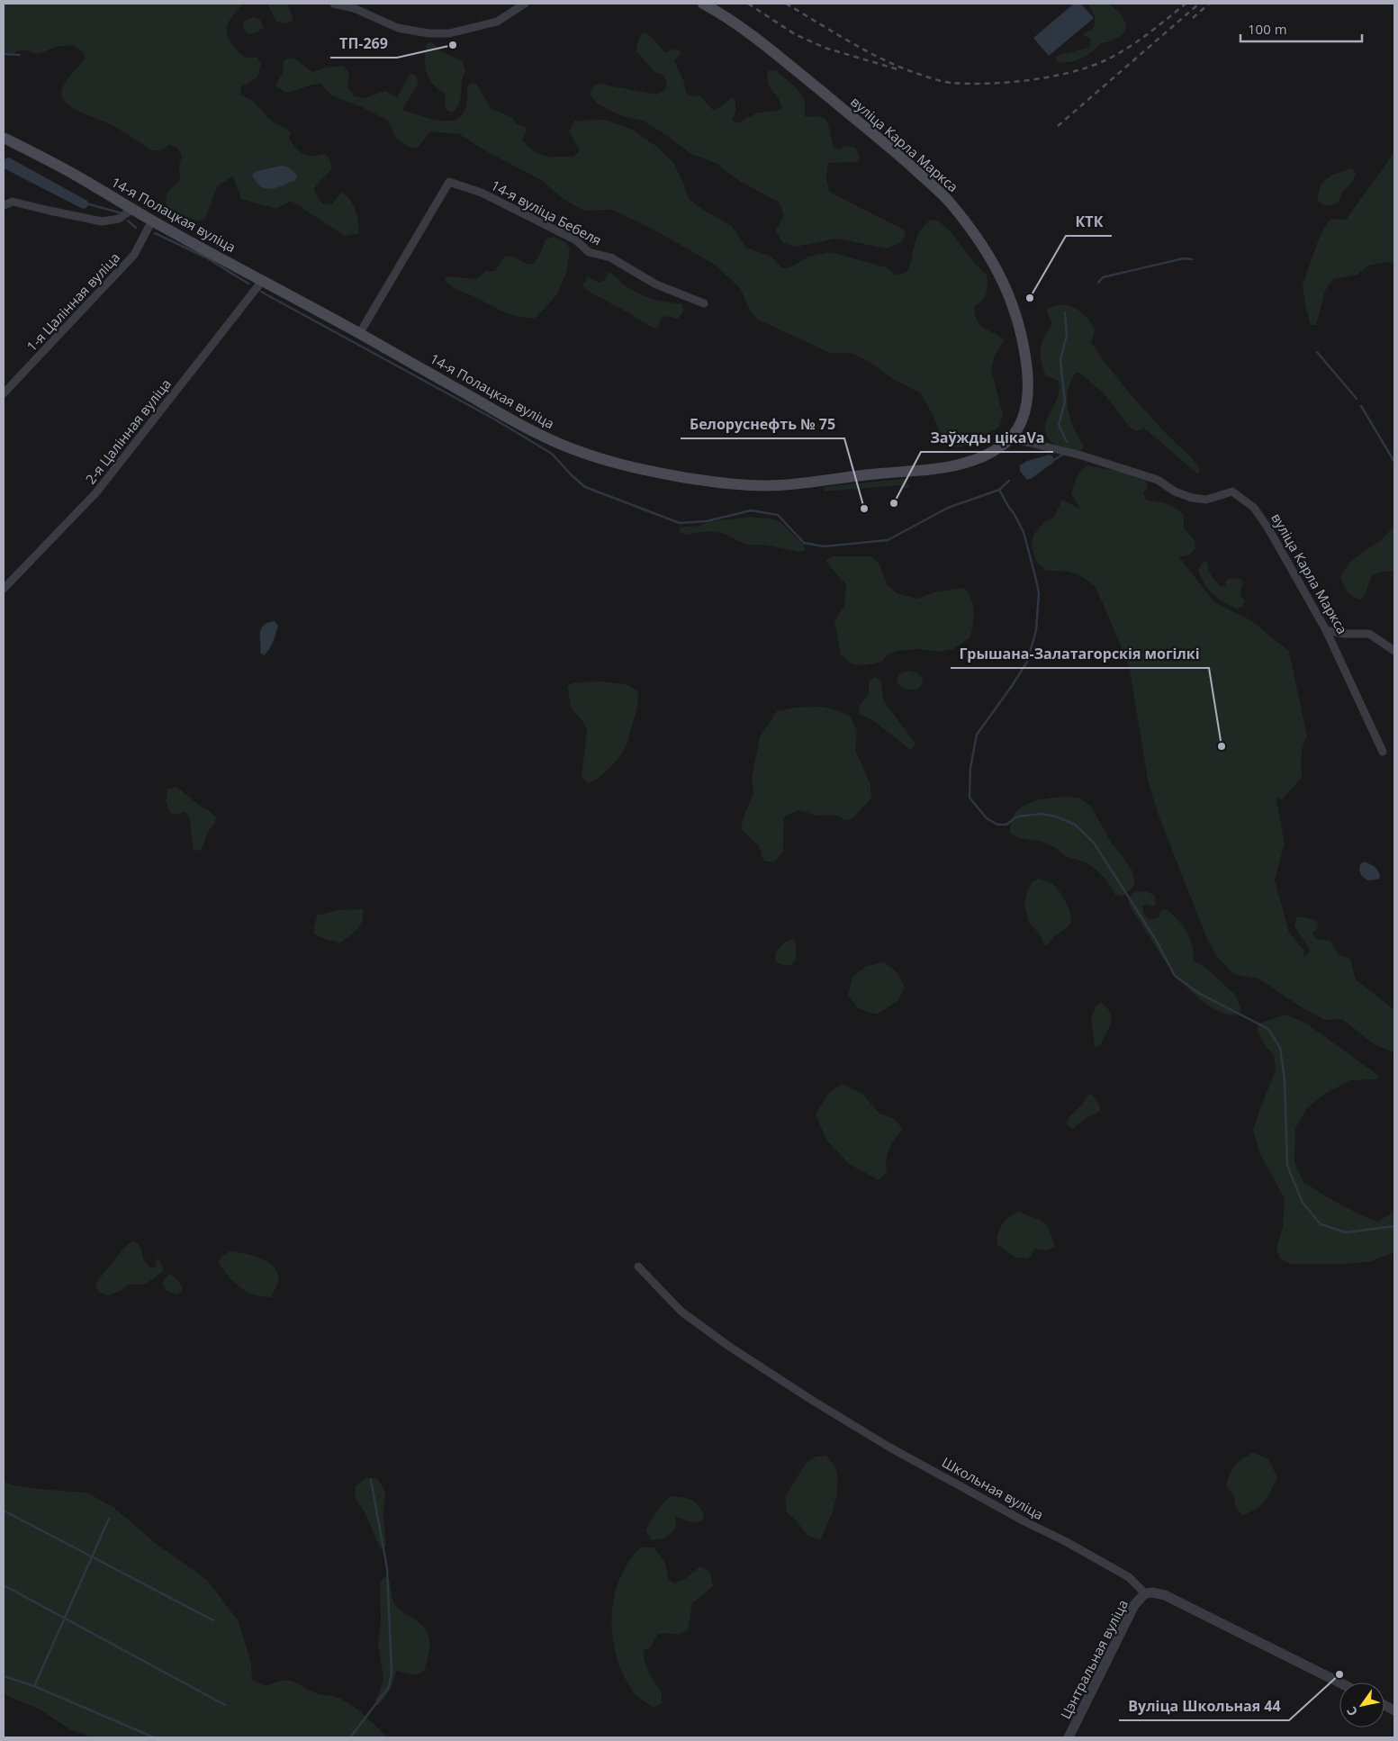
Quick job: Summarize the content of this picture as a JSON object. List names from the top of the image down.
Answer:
{
  "streets": {
    "main road": ["вуліца Карла Маркса", "14-я Полацкая вуліца"],
    "street": [
      "14-я вуліца Бебеля",
      "1-я Цалінная вуліца",
      "2-я Цалінная вуліца",
      "Школьная вуліца",
      "Цэнтральная вуліца"
    ]
  },
  "crossings": [
    ["вуліца Карла Маркса", "14-я Полацкая вуліца"],
    ["14-я вуліца Бебеля", "14-я Полацкая вуліца"],
    ["14-я Полацкая вуліца", "1-я Цалінная вуліца"],
    ["14-я Полацкая вуліца", "2-я Цалінная вуліца"],
    ["Школьная вуліца", "Цэнтральная вуліца"]
  ],
  "places": [
    "ТП-269",
    "КТК",
    "Заўжды цікаVа",
    "Белоруснефть № 75",
    "Грышана-Залатагорскія могілкі",
    "Вуліца Школьная 44"
  ],
  "scale_bar": "100 m",
  "north": "bottom left"
}
